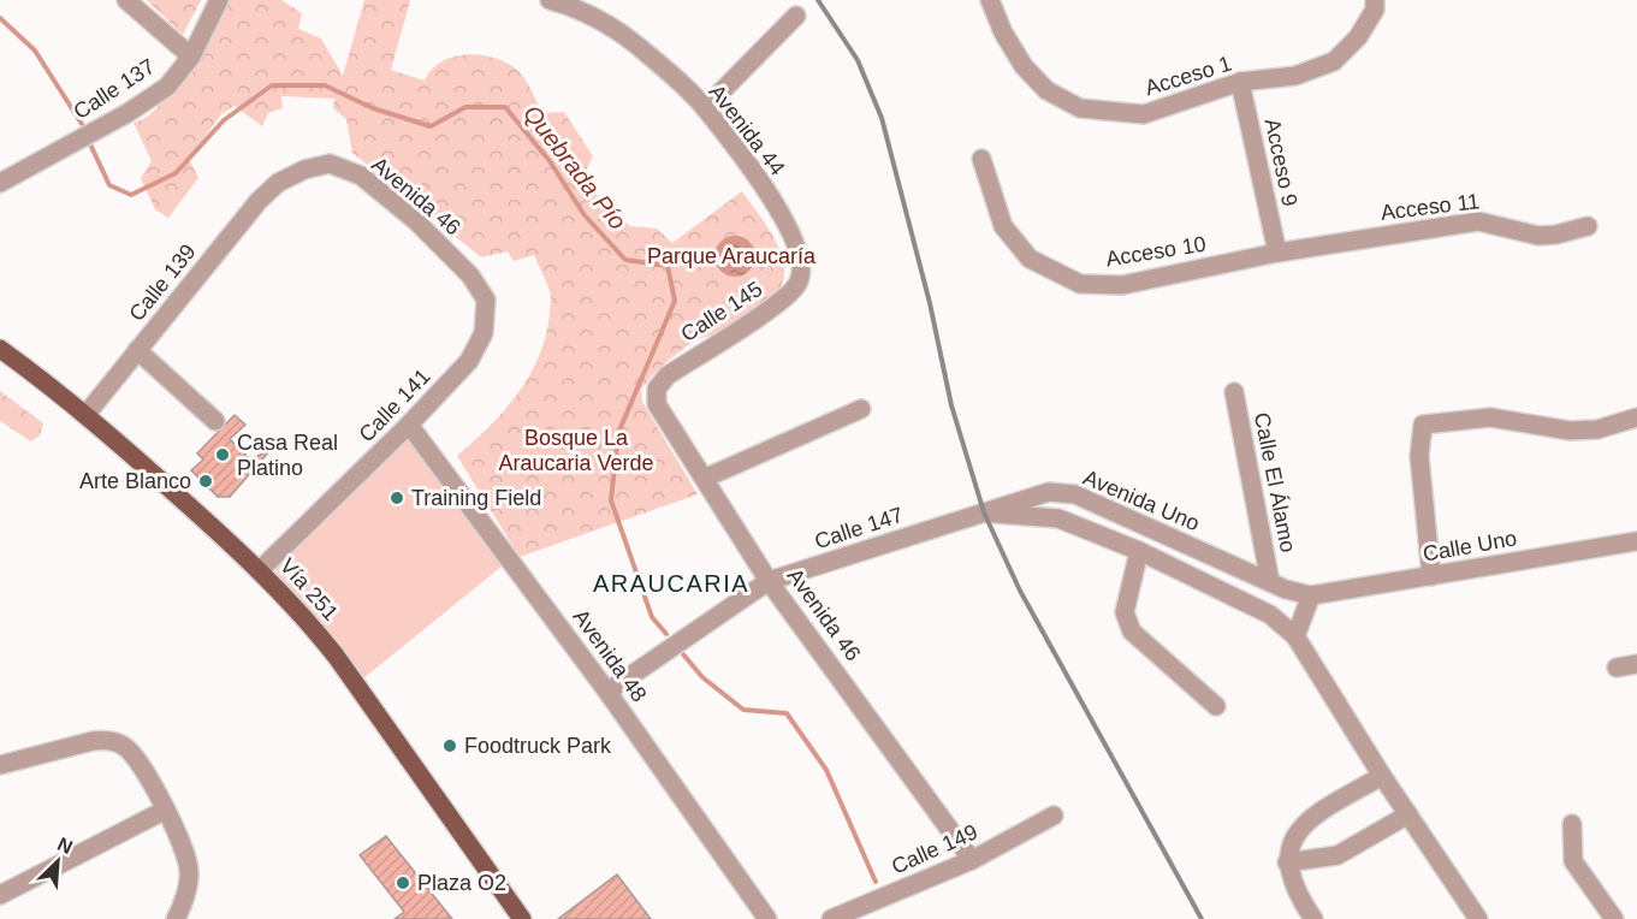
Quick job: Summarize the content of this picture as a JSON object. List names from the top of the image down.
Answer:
{
  "streets": {
    "main road": ["Vía 251"],
    "street": [
      "Acceso 1",
      "Calle 137",
      "Avenida 44",
      "Acceso 9",
      "Avenida 46",
      "Acceso 11",
      "Acceso 10",
      "Calle 139",
      "Calle 145",
      "Calle 141",
      "Calle El Álamo",
      "Avenida Uno",
      "Calle 147",
      "Calle Uno",
      "Avenida 48",
      "Calle 149"
    ]
  },
  "crossings": [
    ["Acceso 1", "Acceso 9"],
    ["Avenida 44", "Calle 145"],
    ["Acceso 9", "Acceso 11"],
    ["Acceso 9", "Acceso 10"],
    ["Avenida 46", "Calle 139"],
    ["Avenida 46", "Calle 145"],
    ["Avenida 46", "Calle 141"],
    ["Avenida 46", "Calle 147"],
    ["Avenida 46", "Calle 149"],
    ["Acceso 11", "Acceso 10"],
    ["Calle 139", "Vía 251"],
    ["Calle 141", "Vía 251"],
    ["Calle 141", "Avenida 48"],
    ["Calle El Álamo", "Avenida Uno"],
    ["Avenida Uno", "Calle 147"],
    ["Avenida Uno", "Calle Uno"],
    ["Calle 147", "Avenida 48"]
  ],
  "districts": ["ARAUCARIA"],
  "water": ["Quebrada Pío"],
  "parks": ["Parque Araucaría", "Bosque La Araucaria Verde"],
  "places": [
    "Casa Real Platino",
    "Arte Blanco",
    "Training Field",
    "Foodtruck Park",
    "Plaza O2"
  ],
  "north": "top right"
}
